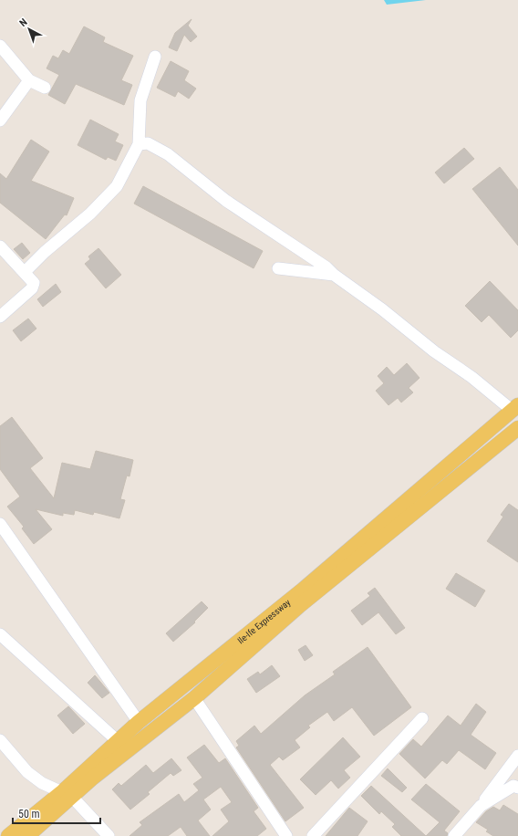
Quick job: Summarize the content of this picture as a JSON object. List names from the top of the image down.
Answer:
{
  "streets": {
    "main road": ["Ile-Ife Expressway"]
  },
  "scale_bar": "50 m",
  "north": "top left"
}
